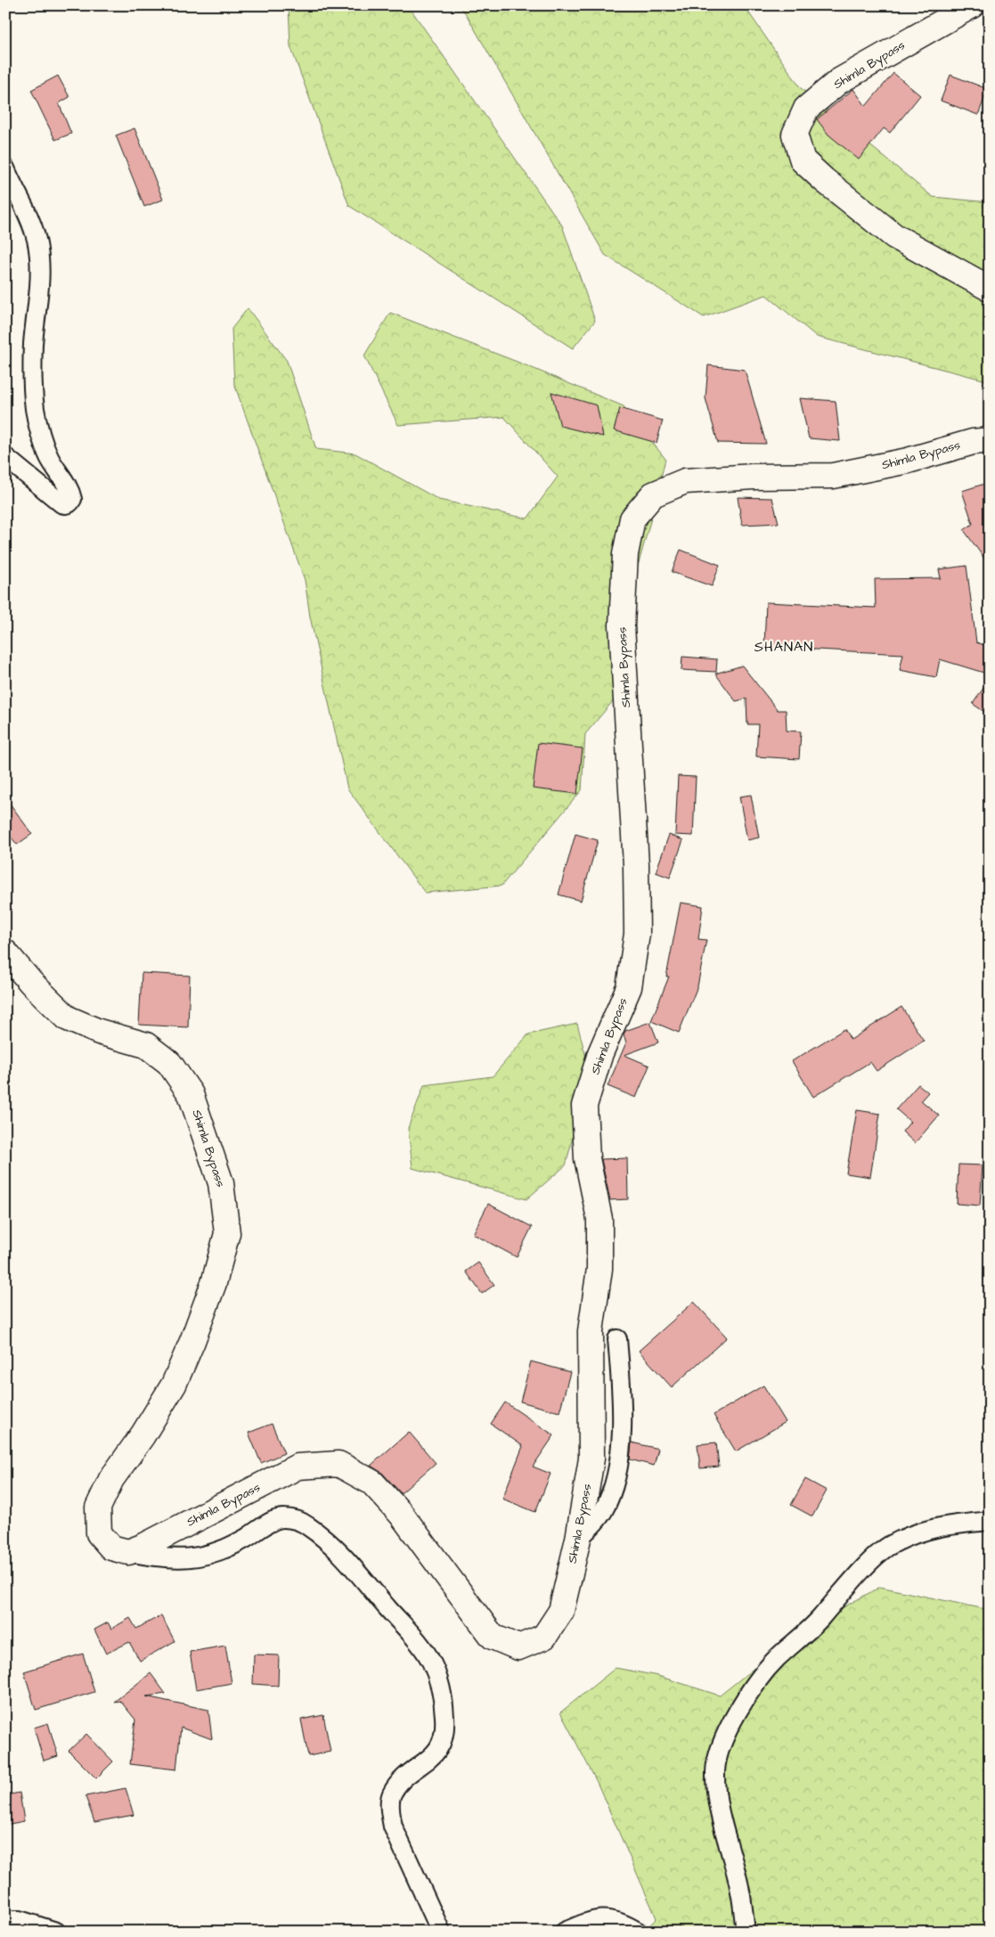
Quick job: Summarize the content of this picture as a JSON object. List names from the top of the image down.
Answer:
{
  "streets": {
    "highway": ["Shimla Bypass"]
  },
  "districts": ["SHANAN"]
}
